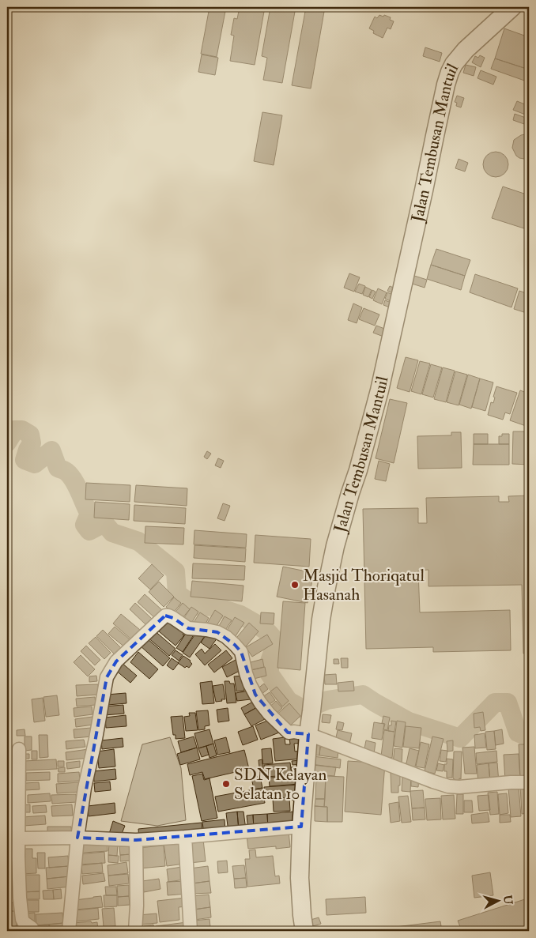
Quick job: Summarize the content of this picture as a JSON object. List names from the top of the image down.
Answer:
{
  "streets": {
    "street": ["Jalan Tembusan Mantuil"]
  },
  "places": ["Masjid Thoriqatul Hasanah", "SDN Kelayan Selatan 10"],
  "north": "right"
}
